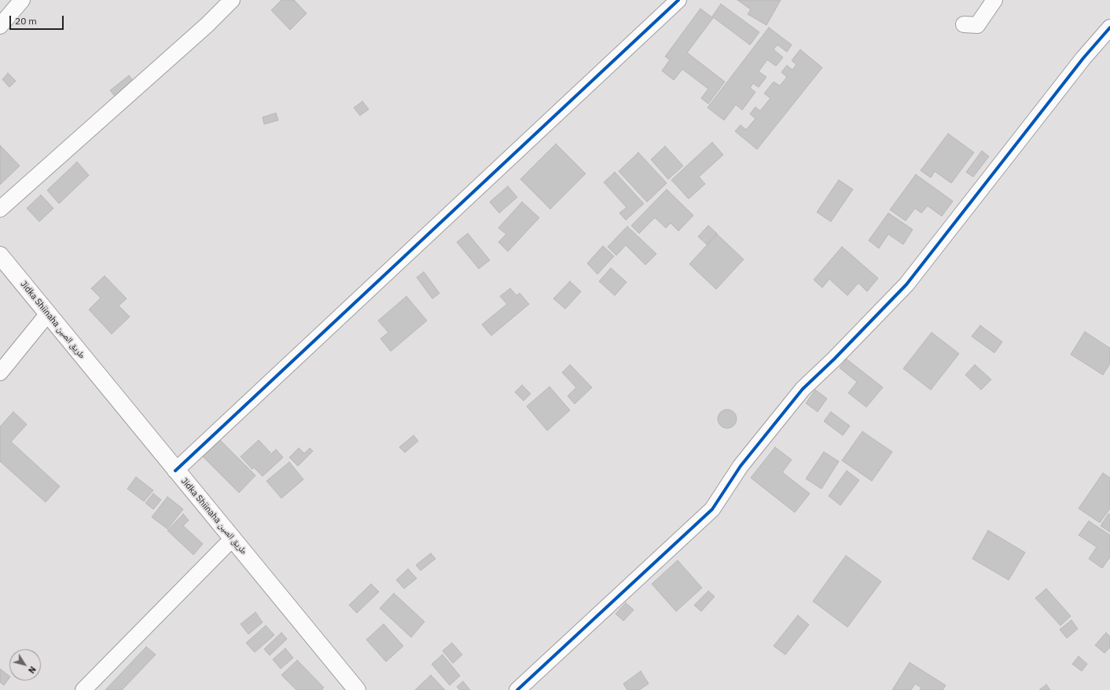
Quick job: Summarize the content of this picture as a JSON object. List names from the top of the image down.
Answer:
{
  "streets": {
    "main road": ["Jidka Shiinaha طريق الصين"]
  },
  "scale_bar": "20 m",
  "north": "bottom right"
}
